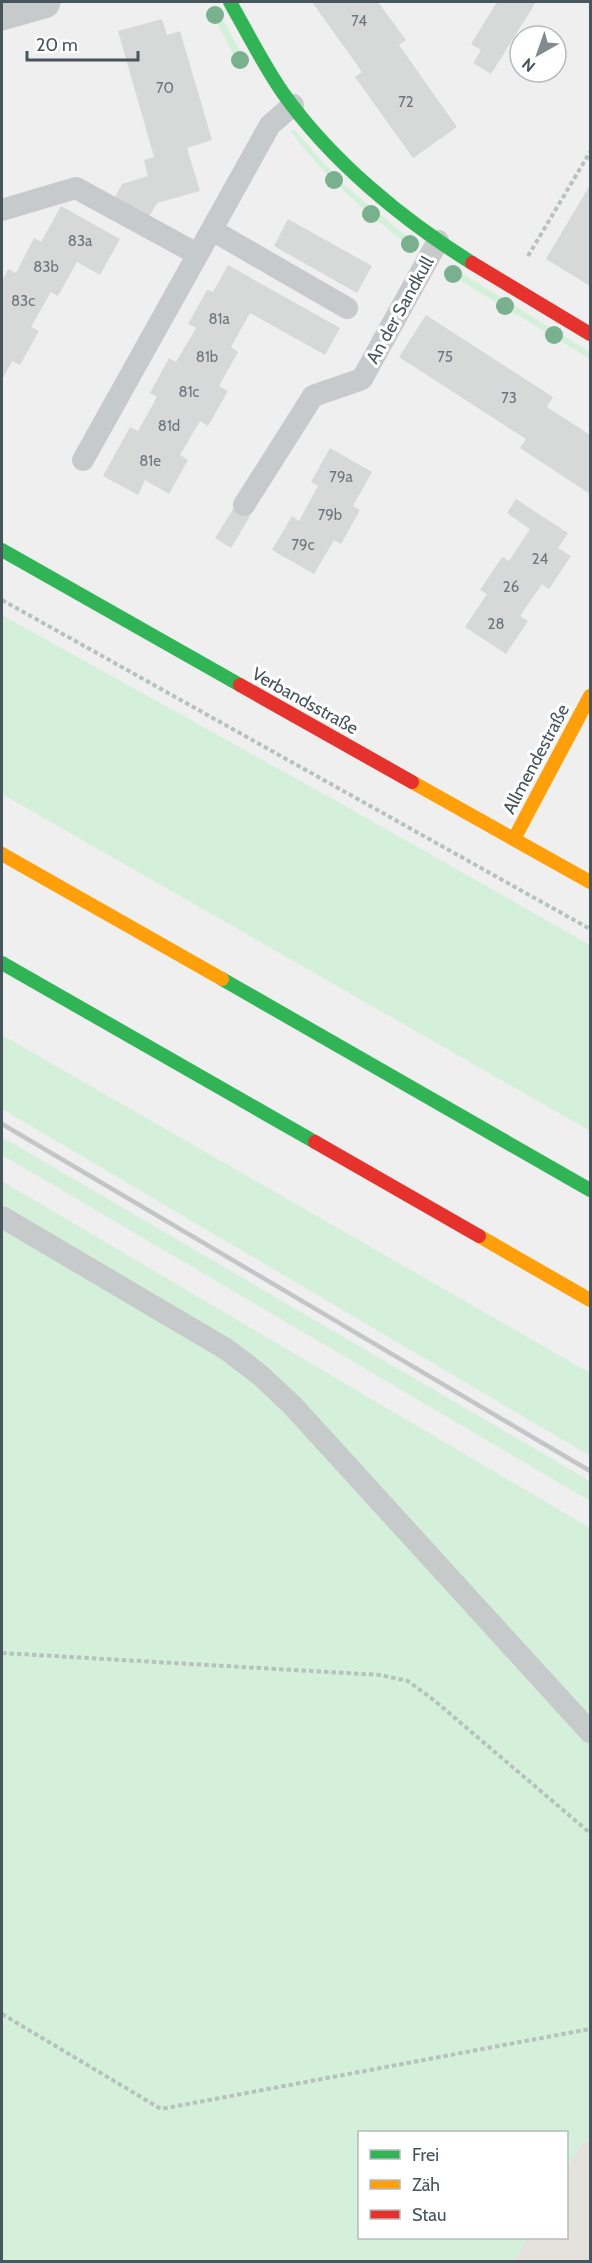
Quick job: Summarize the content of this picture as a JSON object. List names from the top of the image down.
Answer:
{
  "streets": {
    "main road": ["An der Sandkull", "Verbandsstraße", "Allmendestraße"]
  },
  "crossings": [
    ["Verbandsstraße", "Allmendestraße"]
  ],
  "house_numbers": [
    "74",
    "70",
    "72",
    "83a",
    "83b",
    "83c",
    "81a",
    "81b",
    "75",
    "81c",
    "73",
    "81d",
    "81e",
    "79a",
    "79b",
    "79c",
    "24",
    "26",
    "28"
  ],
  "legend": ["Frei", "Zäh", "Stau"],
  "scale_bar": "20 m",
  "north": "bottom left"
}
